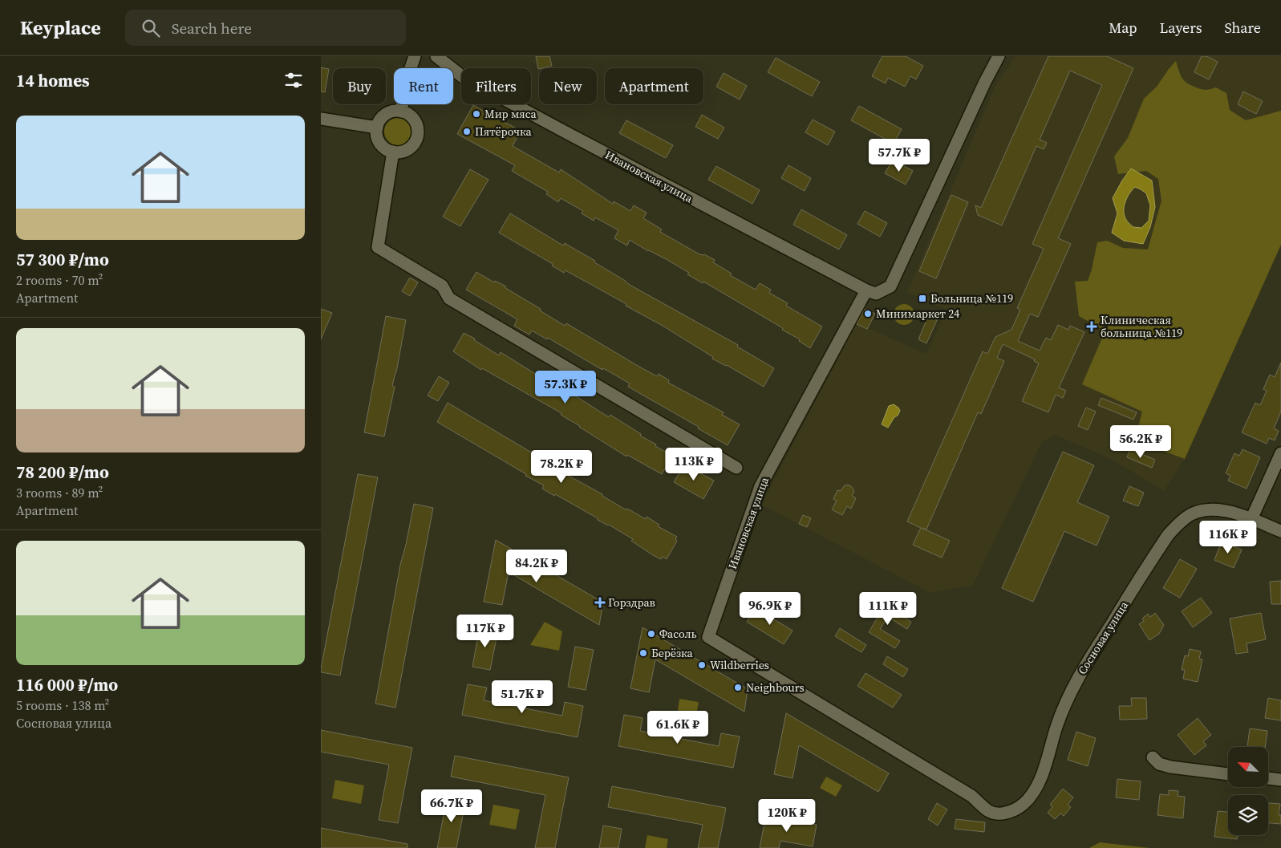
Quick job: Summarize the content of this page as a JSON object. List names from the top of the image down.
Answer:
{
  "streets": {
    "street": ["Ивановская улица", "Сосновая улица"]
  },
  "crossings": [
    ["Ивановская улица", "Сосновая улица"]
  ],
  "places": {
    "other": [
      "Мир мяса",
      "Пятёрочка",
      "Минимаркет 24",
      "Фасоль",
      "Берёзка",
      "Wildberries",
      "Neighbours"
    ],
    "transit": ["Больница №119"],
    "health": ["Клиническая больница №119", "Горздрав"]
  },
  "north": "top left",
  "page": {
    "header": "Keyplace",
    "search": "Search here",
    "nav": ["Map", "Layers", "Share"],
    "heading": "14 homes",
    "chip": [
      "Buy",
      "Rent",
      "Filters",
      "New",
      "Apartment"
    ],
    "list": [
      {
        "name": "57 300 ₽/mo",
        "note": "2 rooms · 70 m² · Apartment"
      },
      {
        "name": "78 200 ₽/mo",
        "note": "3 rooms · 89 m² · Apartment"
      },
      {
        "name": "116 000 ₽/mo",
        "note": "5 rooms · 138 m² · Сосновая улица"
      }
    ],
    "price": [
      "57.7K ₽",
      "57.3K ₽",
      "56.2K ₽",
      "113K ₽",
      "78.2K ₽",
      "116K ₽",
      "84.2K ₽",
      "96.9K ₽",
      "111K ₽",
      "117K ₽",
      "51.7K ₽",
      "61.6K ₽",
      "66.7K ₽",
      "120K ₽"
    ]
  }
}
